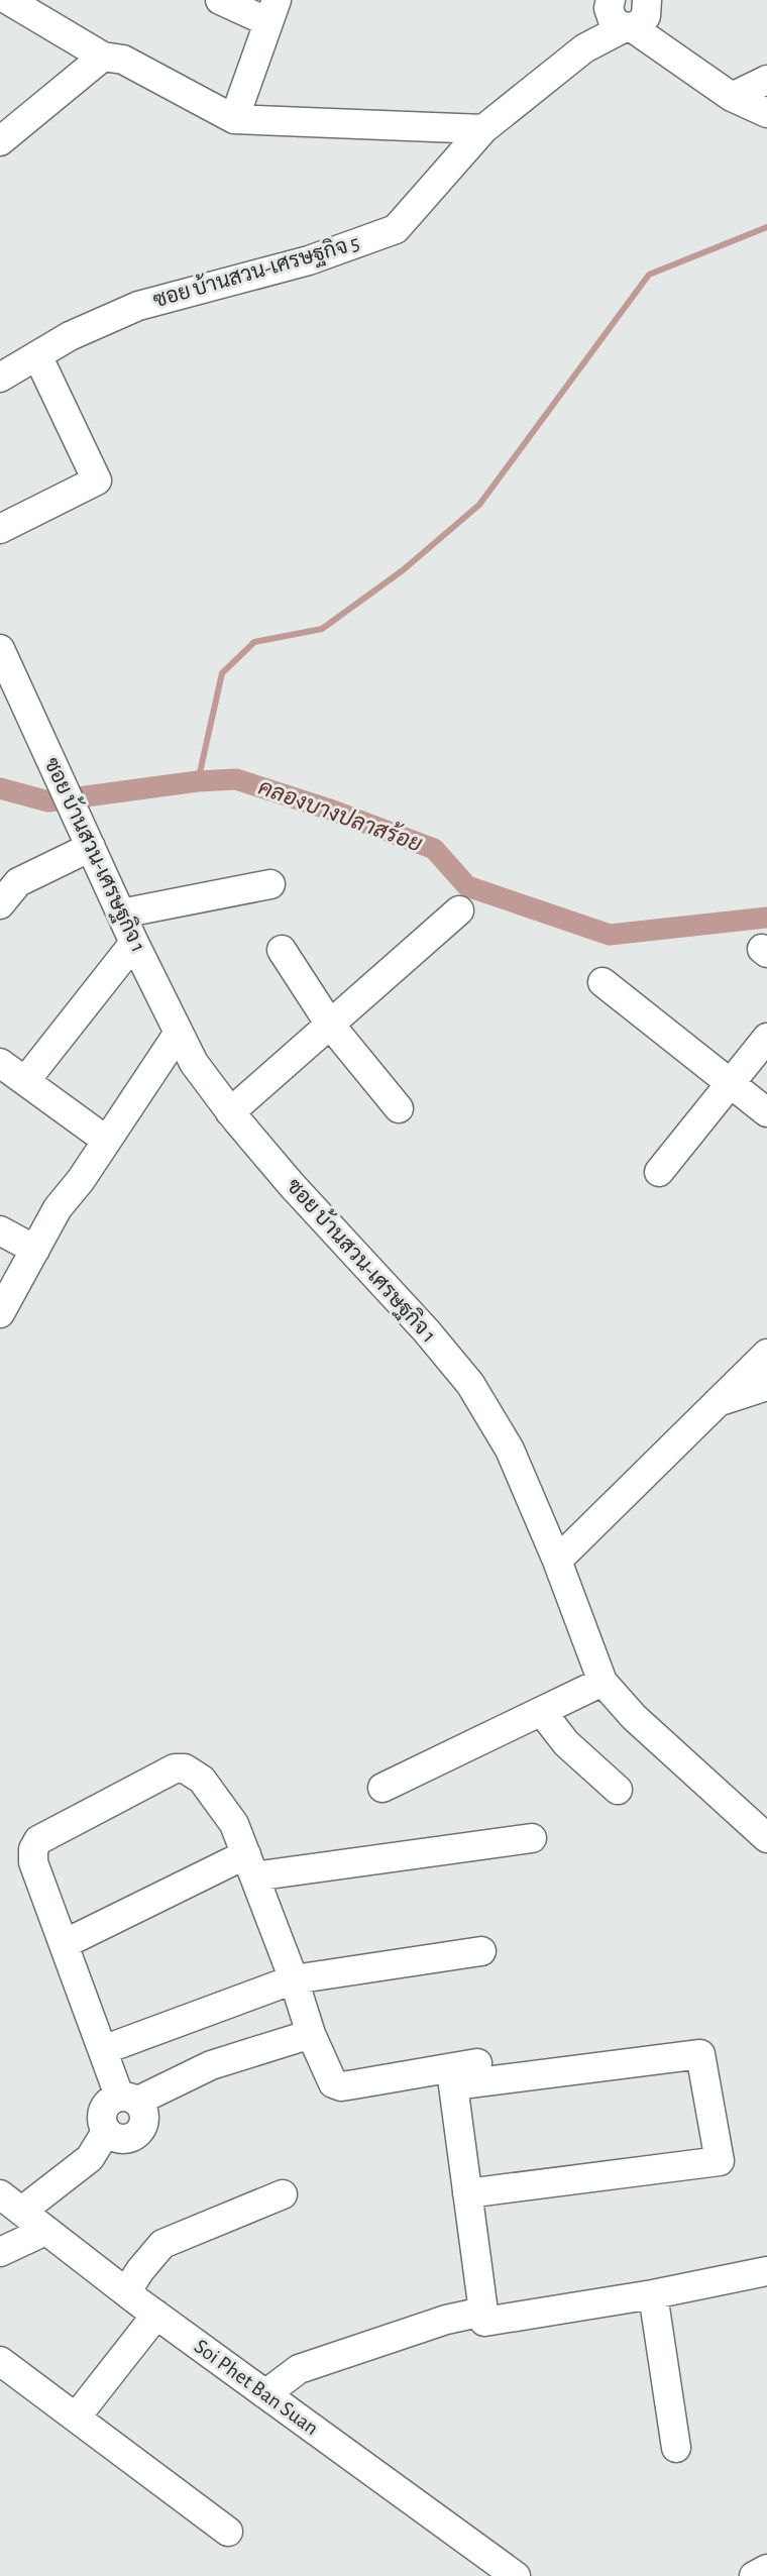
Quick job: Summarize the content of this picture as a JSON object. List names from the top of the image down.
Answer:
{
  "streets": {
    "street": ["ซอย บ้านสวน-เศรษฐกิจ 5", "ซอย บ้านสวน-เศรษฐกิจ 1", "Soi Phet Ban Suan"]
  },
  "water": ["คลองบางปลาสร้อย"]
}
